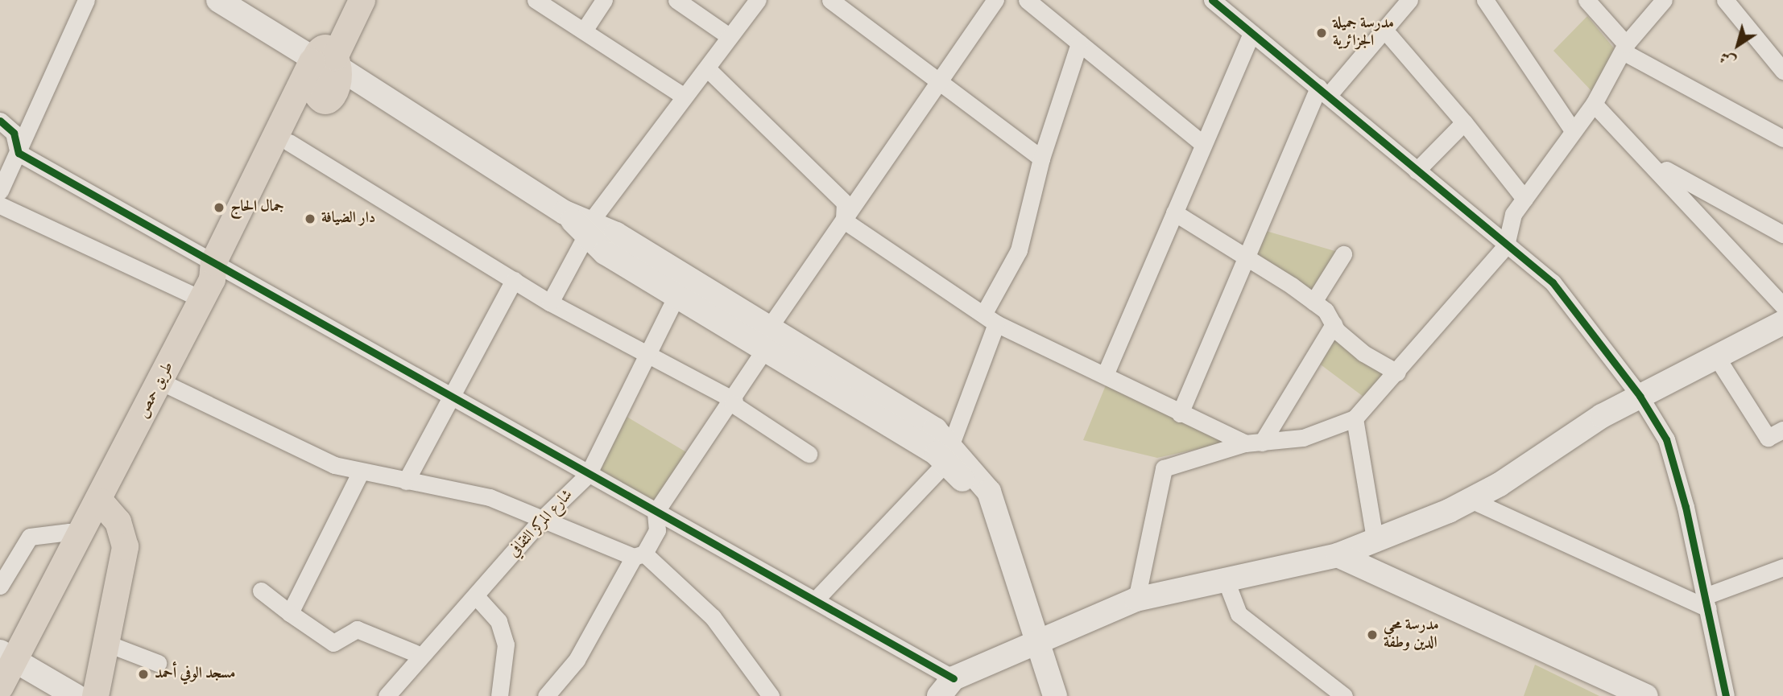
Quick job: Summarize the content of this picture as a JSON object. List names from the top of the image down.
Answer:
{
  "streets": {
    "main road": ["طريق حمص"],
    "street": ["شارع المركز الثقافي"]
  },
  "places": [
    "مدرسة جميلة الجزائرية",
    "جمال الحاج",
    "دار الضيافة",
    "مدرسة محي الدين وطفة",
    "مسجد الوفي أحمد"
  ],
  "north": "bottom left"
}
